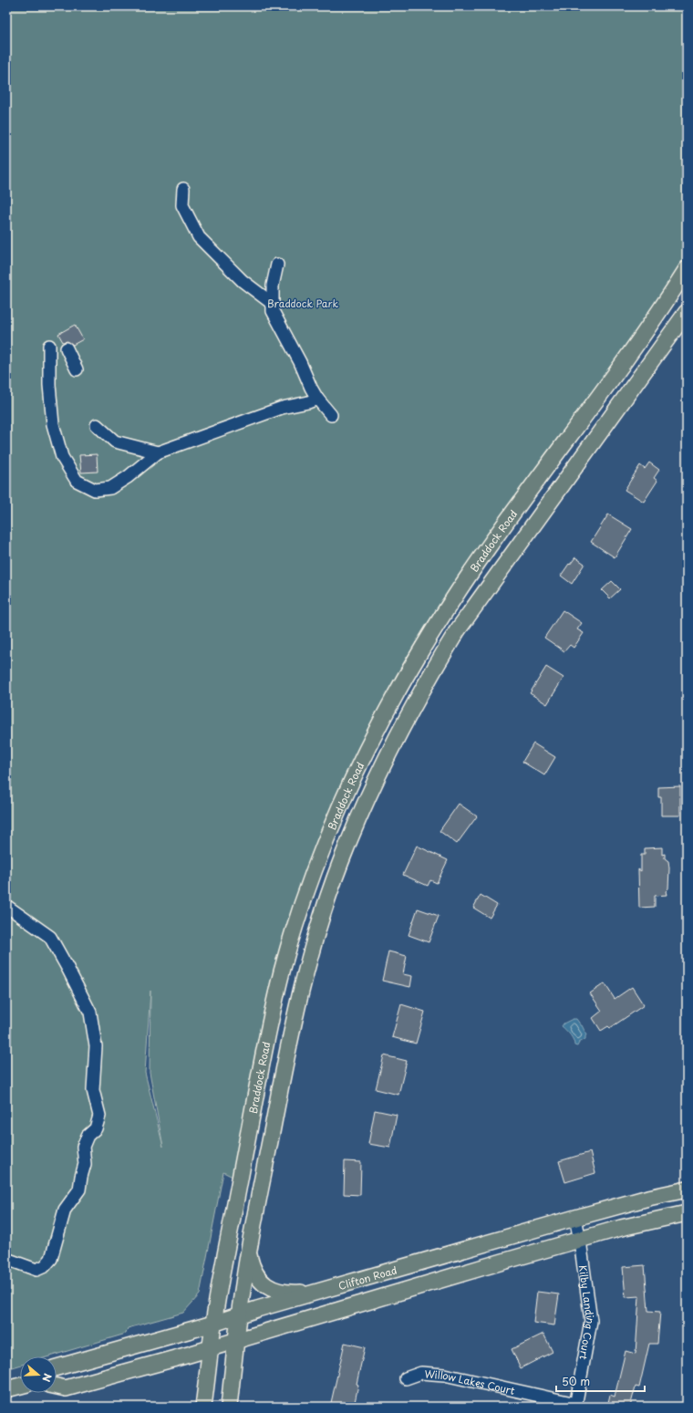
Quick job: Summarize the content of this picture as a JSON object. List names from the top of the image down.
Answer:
{
  "streets": {
    "main road": ["Braddock Road", "Clifton Road"],
    "street": ["Kilby Landing Court", "Willow Lakes Court"]
  },
  "crossings": [
    ["Braddock Road", "Clifton Road"],
    ["Clifton Road", "Kilby Landing Court"],
    ["Kilby Landing Court", "Willow Lakes Court"]
  ],
  "parks": ["Braddock Park"],
  "scale_bar": "50 m",
  "north": "right"
}
